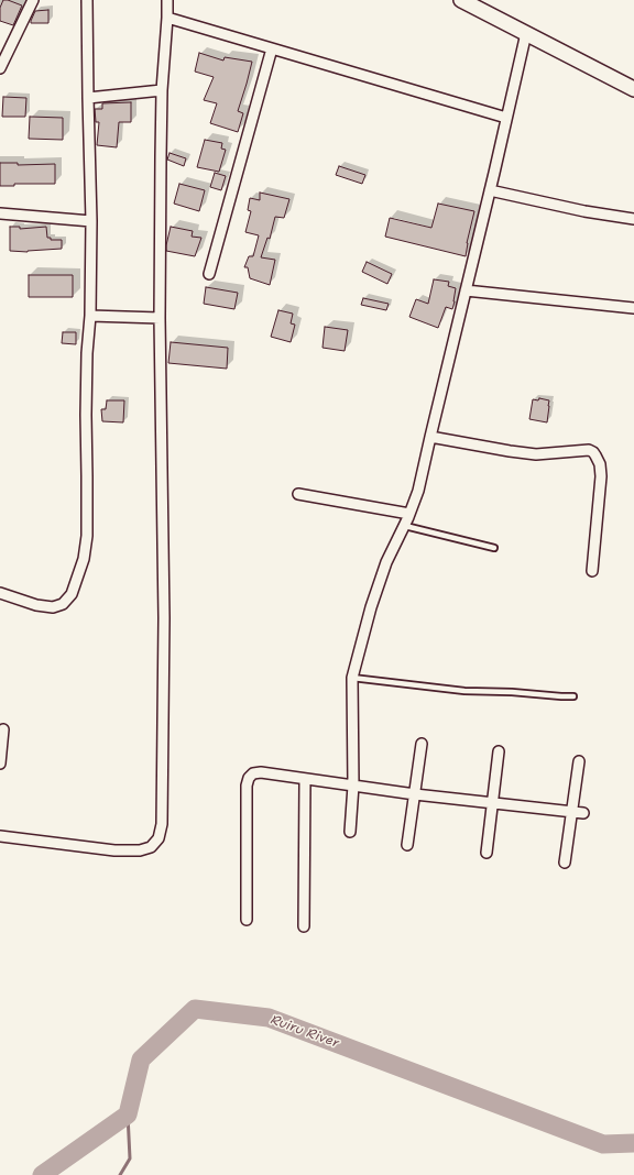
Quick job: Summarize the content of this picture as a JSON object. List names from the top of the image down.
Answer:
{
  "water": ["Ruiru River"]
}
